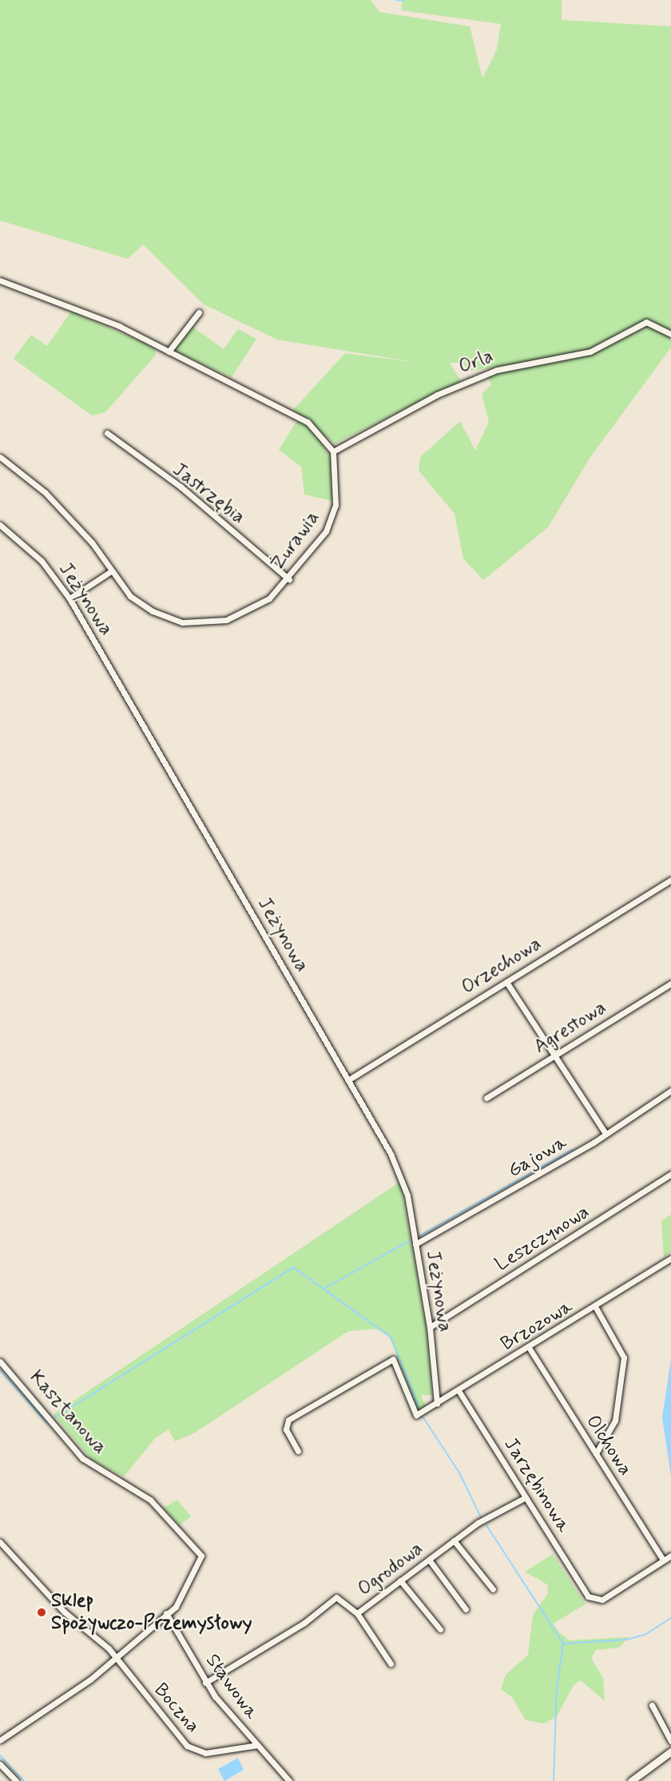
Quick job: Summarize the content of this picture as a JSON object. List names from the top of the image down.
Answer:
{
  "streets": {
    "street": [
      "Orla",
      "Jastrzębia",
      "Żurawia",
      "Jeżynowa",
      "Orzechowa",
      "Agrestowa",
      "Gajowa",
      "Leszczynowa",
      "Brzozowa",
      "Kasztanowa",
      "Olchowa",
      "Jarzębinowa",
      "Ogrodowa",
      "Stawowa",
      "Boczna"
    ]
  },
  "crossings": [
    ["Orla", "Żurawia"],
    ["Jastrzębia", "Żurawia"],
    ["Jeżynowa", "Orzechowa"],
    ["Jeżynowa", "Gajowa"],
    ["Jeżynowa", "Leszczynowa"],
    ["Jeżynowa", "Brzozowa"],
    ["Brzozowa", "Olchowa"],
    ["Brzozowa", "Jarzębinowa"],
    ["Kasztanowa", "Stawowa"],
    ["Olchowa", "Jarzębinowa"],
    ["Jarzębinowa", "Ogrodowa"],
    ["Ogrodowa", "Stawowa"],
    ["Stawowa", "Boczna"]
  ],
  "places": ["Sklep Spożywczo-Przemysłowy"]
}
